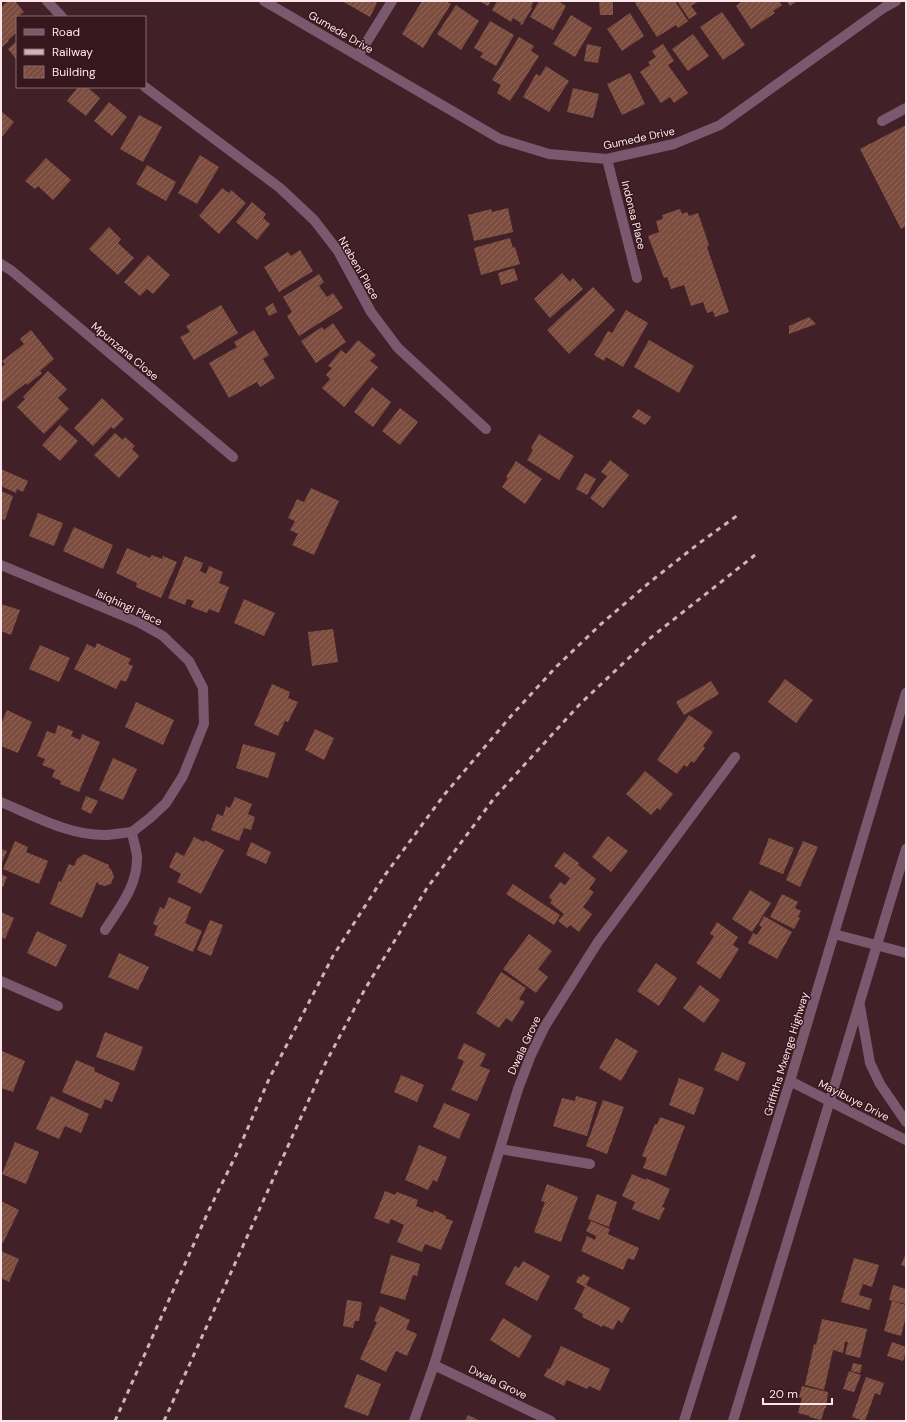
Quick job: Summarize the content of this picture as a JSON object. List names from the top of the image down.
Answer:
{
  "streets": {
    "street": [
      "Gumede Drive",
      "Indonsa Place",
      "Ntabeni Place",
      "Mpunzana Close",
      "Isiqhingi Place",
      "Dwala Grove",
      "Griffiths Mxenge Highway",
      "Mayibuye Drive"
    ]
  },
  "crossings": [
    ["Gumede Drive", "Indonsa Place"],
    ["Griffiths Mxenge Highway", "Mayibuye Drive"]
  ],
  "legend": ["Road", "Railway", "Building"],
  "scale_bar": "20 m"
}
